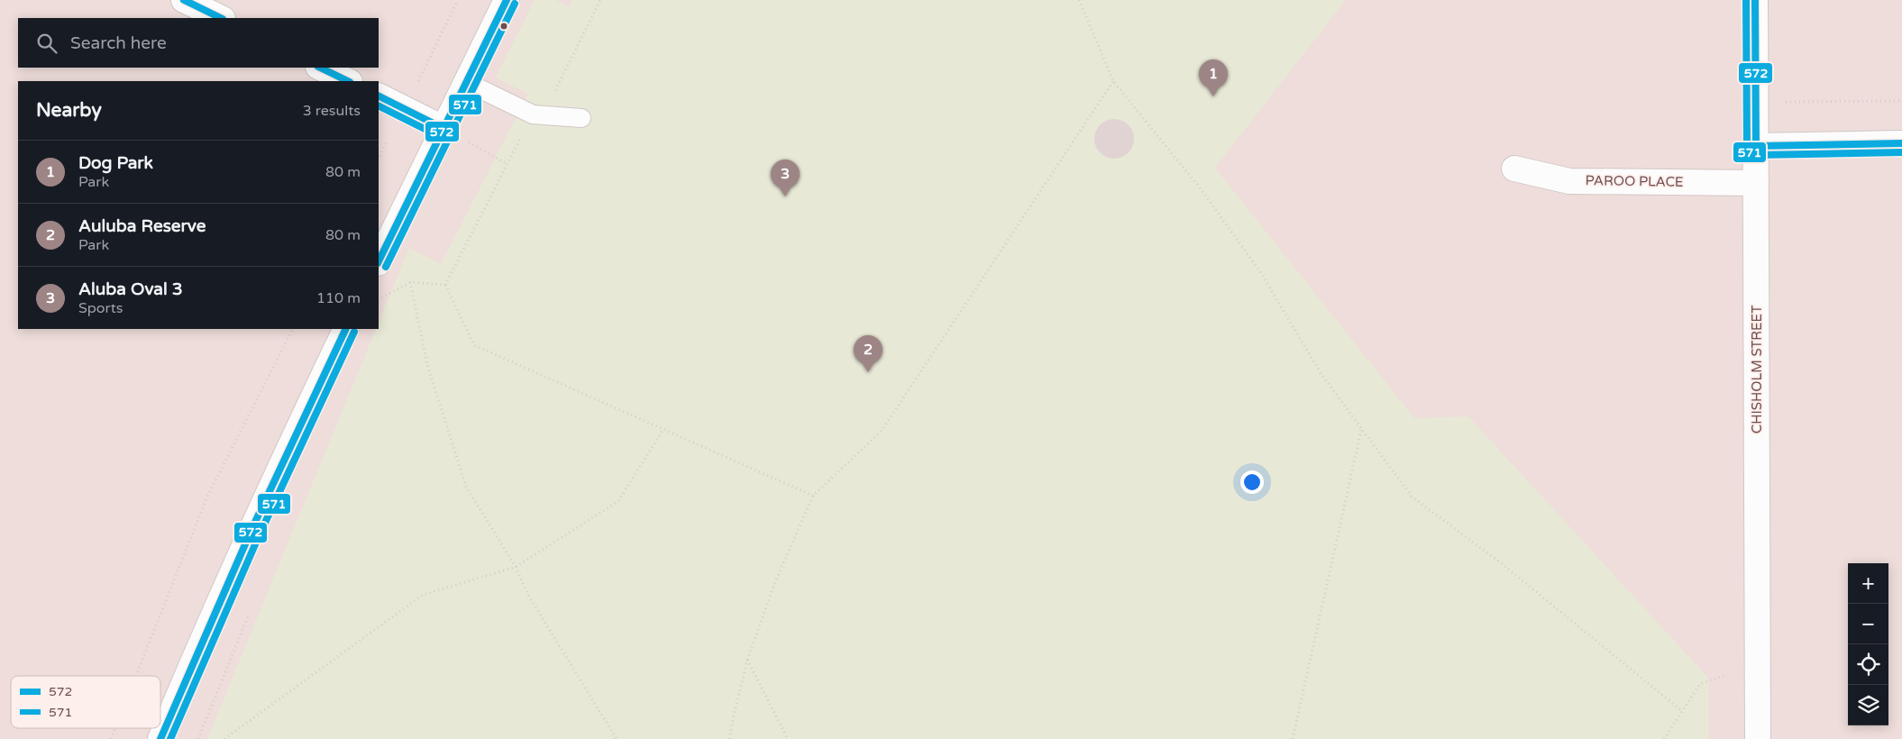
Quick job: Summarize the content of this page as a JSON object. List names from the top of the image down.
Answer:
{
  "streets": {
    "street": ["PAROO PLACE", "CHISHOLM STREET"]
  },
  "crossings": [
    ["PAROO PLACE", "CHISHOLM STREET"]
  ],
  "lines": ["transit line 572", "transit line 571"],
  "legend": ["572", "571"],
  "page": {
    "search": "Search here",
    "pins": ["1", "3", "2"],
    "heading": ["Nearby", "3 results"],
    "list": [
      {
        "mark": "1",
        "name": "Dog Park",
        "note": "Park",
        "value": "80 m"
      },
      {
        "mark": "2",
        "name": "Auluba Reserve",
        "note": "Park",
        "value": "80 m"
      },
      {
        "mark": "3",
        "name": "Aluba Oval 3",
        "note": "Sports",
        "value": "110 m"
      }
    ],
    "map_buttons": ["+", "−"]
  }
}
